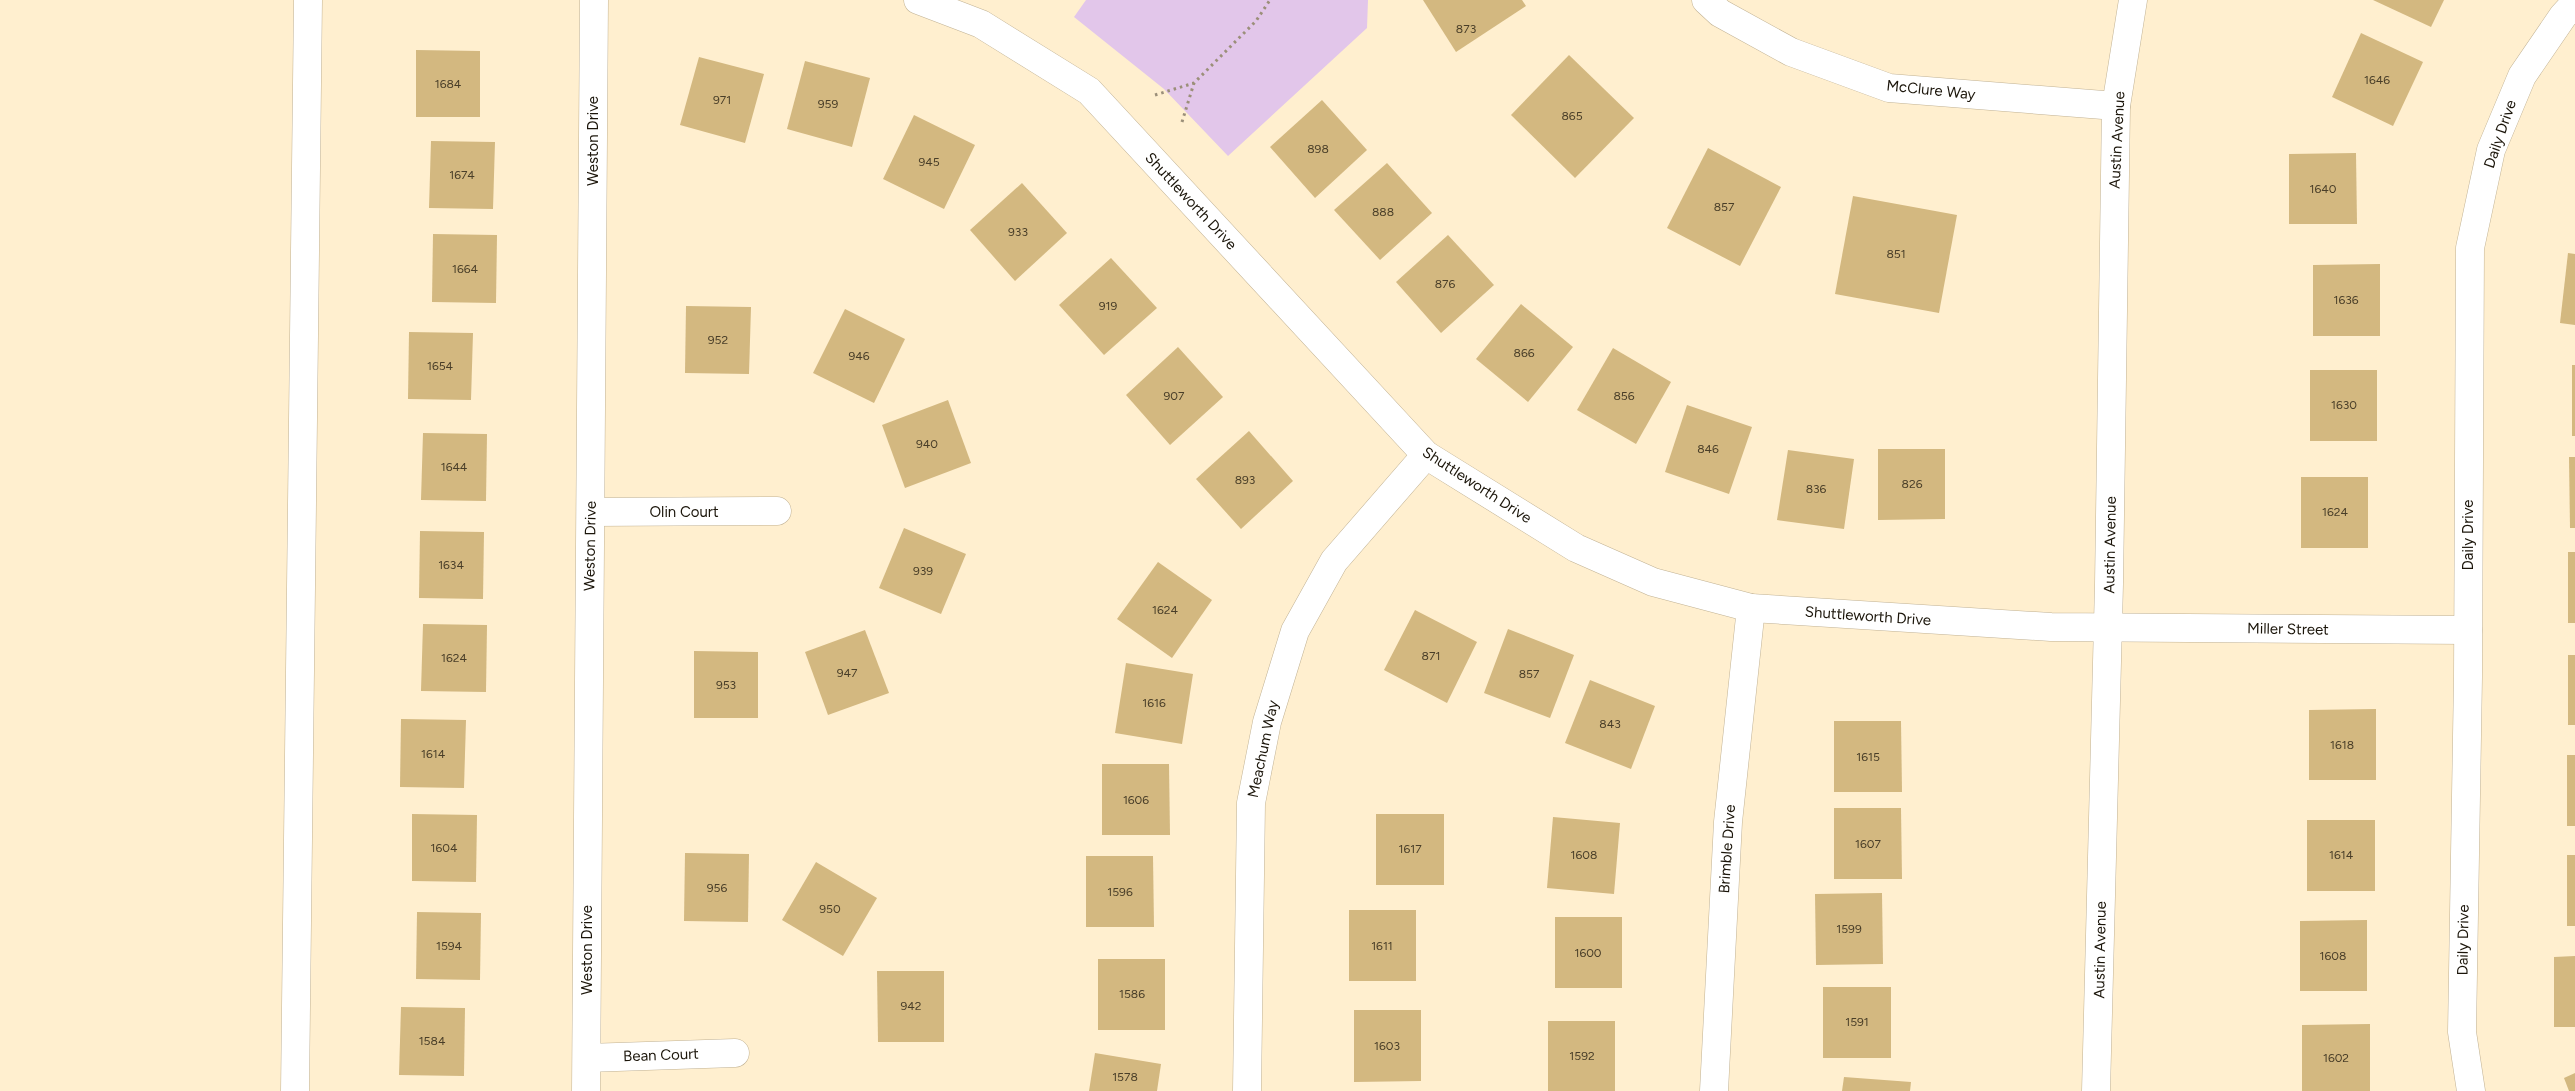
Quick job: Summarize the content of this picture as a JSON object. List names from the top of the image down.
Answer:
{
  "streets": {
    "street": [
      "McClure Way",
      "Daily Drive",
      "Austin Avenue",
      "Weston Drive",
      "Shuttleworth Drive",
      "Olin Court",
      "Miller Street",
      "Meachum Way",
      "Brimble Drive",
      "Bean Court"
    ]
  },
  "crossings": [
    ["McClure Way", "Austin Avenue"],
    ["Daily Drive", "Miller Street"],
    ["Austin Avenue", "Shuttleworth Drive"],
    ["Austin Avenue", "Miller Street"],
    ["Weston Drive", "Olin Court"],
    ["Weston Drive", "Bean Court"],
    ["Shuttleworth Drive", "Miller Street"],
    ["Shuttleworth Drive", "Meachum Way"],
    ["Shuttleworth Drive", "Brimble Drive"]
  ],
  "house_numbers": [
    "873",
    "1646",
    "1684",
    "971",
    "959",
    "865",
    "898",
    "945",
    "1674",
    "1640",
    "857",
    "888",
    "933",
    "851",
    "1664",
    "876",
    "1636",
    "919",
    "952",
    "866",
    "946",
    "1654",
    "907",
    "856",
    "1630",
    "940",
    "846",
    "1644",
    "893",
    "826",
    "836",
    "1624",
    "1634",
    "939",
    "1624",
    "871",
    "1624",
    "947",
    "857",
    "953",
    "1616",
    "843",
    "1618",
    "1614",
    "1615",
    "1606",
    "1607",
    "1604",
    "1617",
    "1608",
    "1614",
    "956",
    "1596",
    "950",
    "1599",
    "1594",
    "1611",
    "1600",
    "1608",
    "1586",
    "942",
    "1591",
    "1584",
    "1603",
    "1592",
    "1602",
    "1578"
  ]
}
